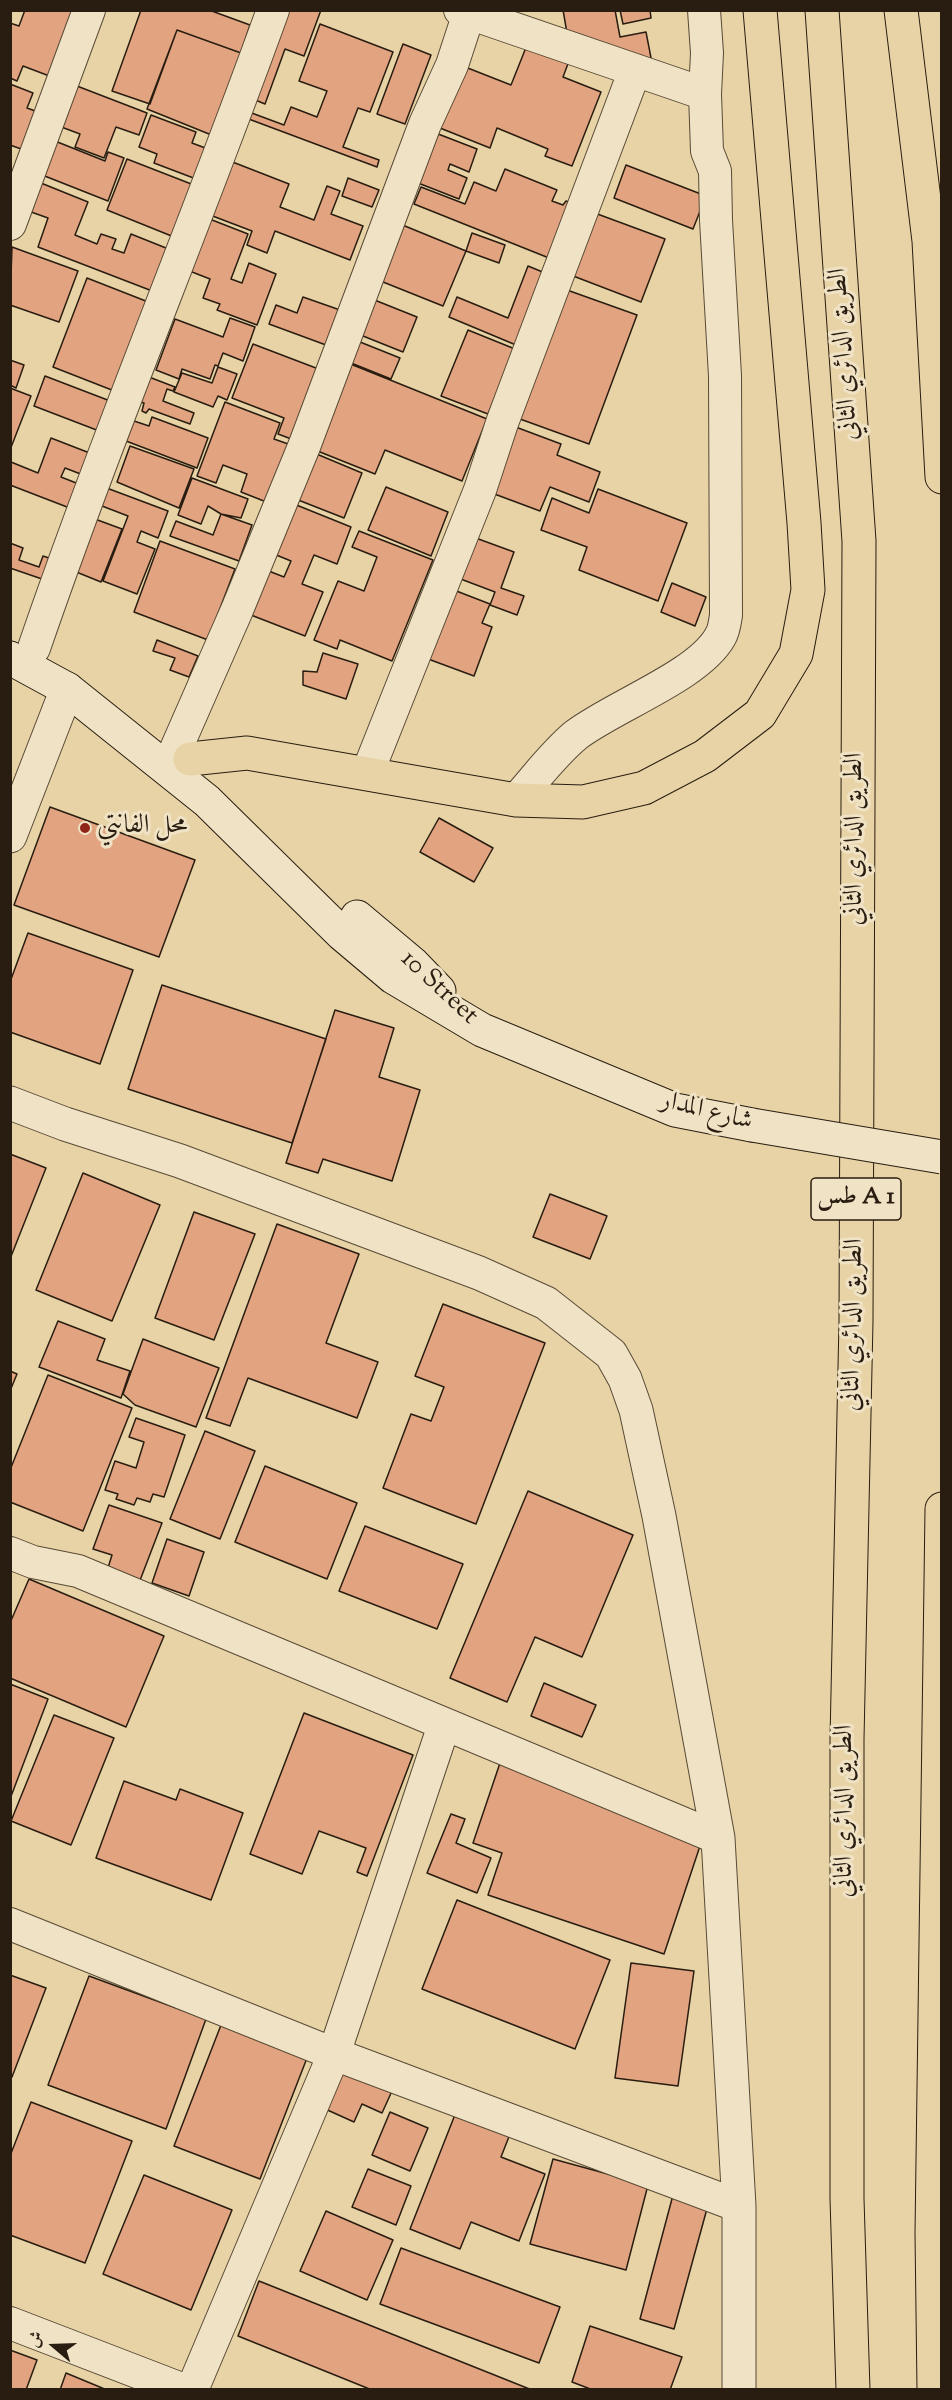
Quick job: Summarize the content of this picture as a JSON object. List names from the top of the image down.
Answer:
{
  "streets": {
    "highway": ["الطريق الدائري الثاني", "طس A 1"],
    "street": ["10 Street", "شارع المدار"]
  },
  "crossings": [
    ["10 Street", "شارع المدار"]
  ],
  "places": ["محل الفانتي"],
  "north": "left"
}
